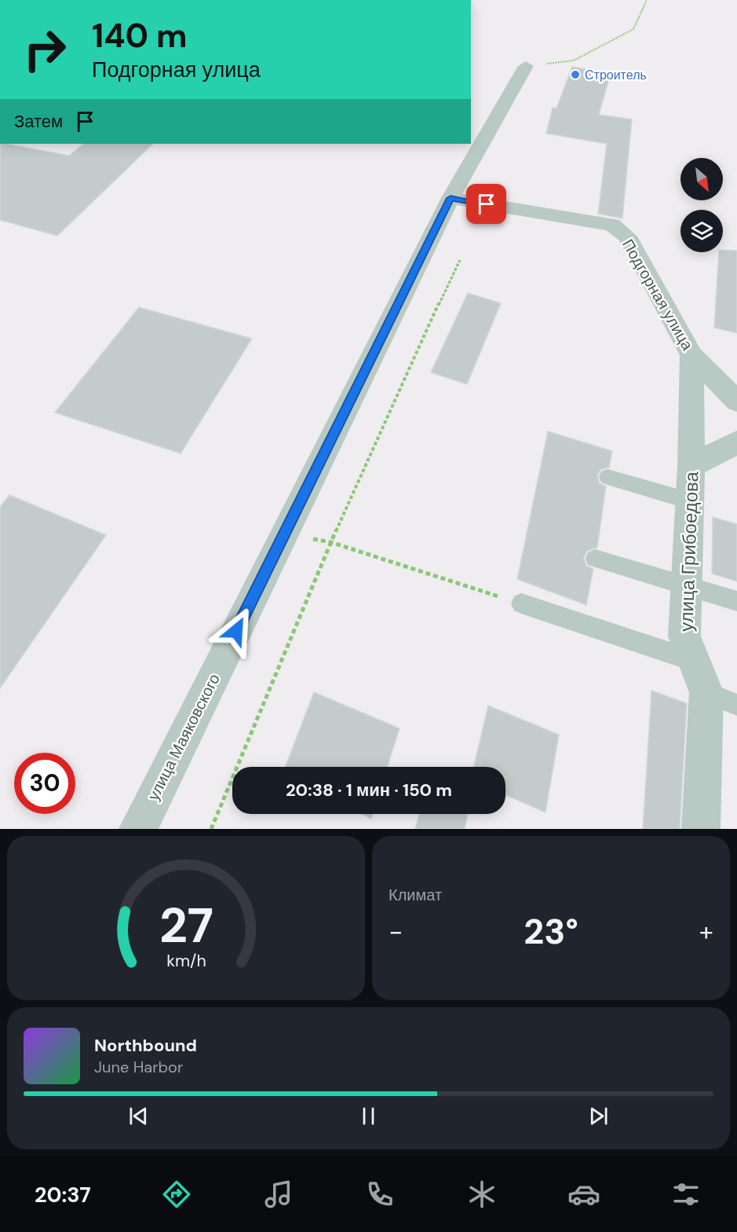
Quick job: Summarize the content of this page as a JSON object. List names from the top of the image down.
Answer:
{
  "streets": {
    "street": ["Подгорная улица", "улица Грибоедова", "улица Маяковского"]
  },
  "crossings": [
    ["Подгорная улица", "улица Грибоедова"],
    ["Подгорная улица", "улица Маяковского"]
  ],
  "places": ["Строитель"],
  "north": "bottom right",
  "page": {
    "turn": ["140 m", "Подгорная улица"],
    "then": "Затем",
    "limit": "30",
    "trip": "20:38 · 1 мин · 150 m",
    "tile": "Климат",
    "heat": ["−", "23°", "+"],
    "song": ["Northbound", "June Harbor"],
    "tabs": "20:37",
    "gauge": ["27", "km/h"]
  }
}
